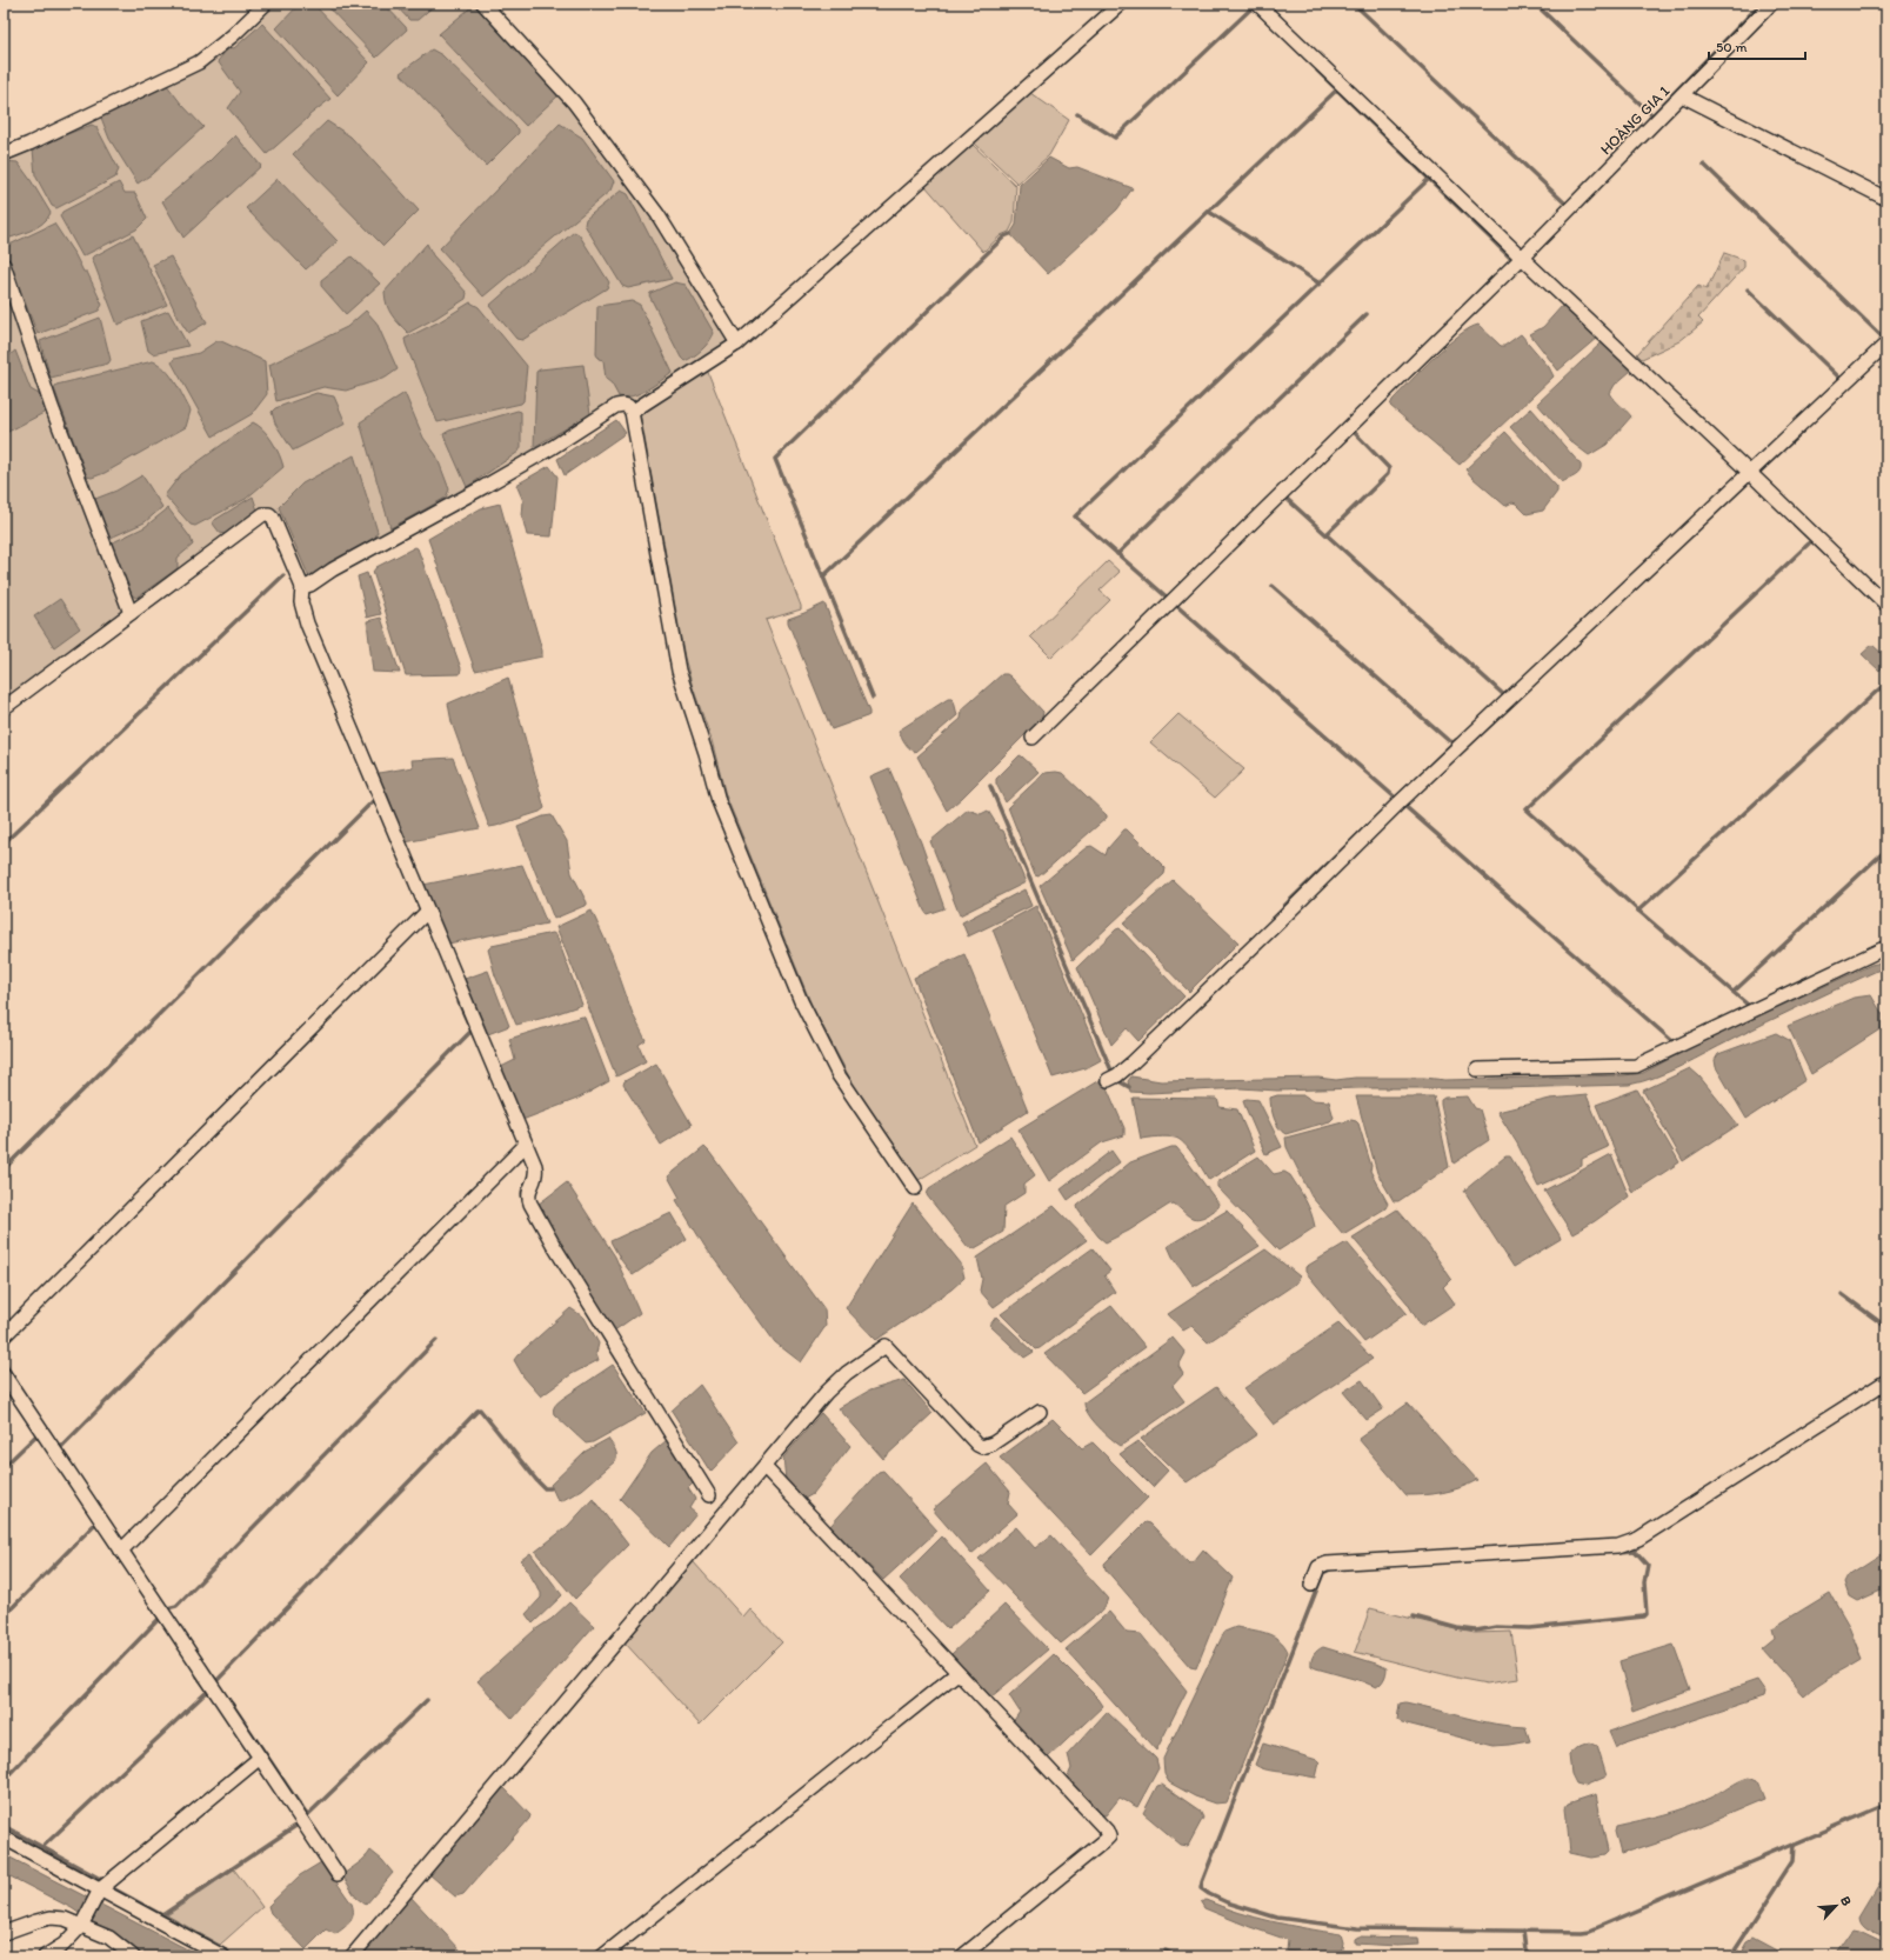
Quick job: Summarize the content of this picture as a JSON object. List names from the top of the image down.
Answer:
{
  "streets": {
    "street": ["HOÀNG GIA 1"]
  },
  "scale_bar": "50 m",
  "north": "top right"
}
